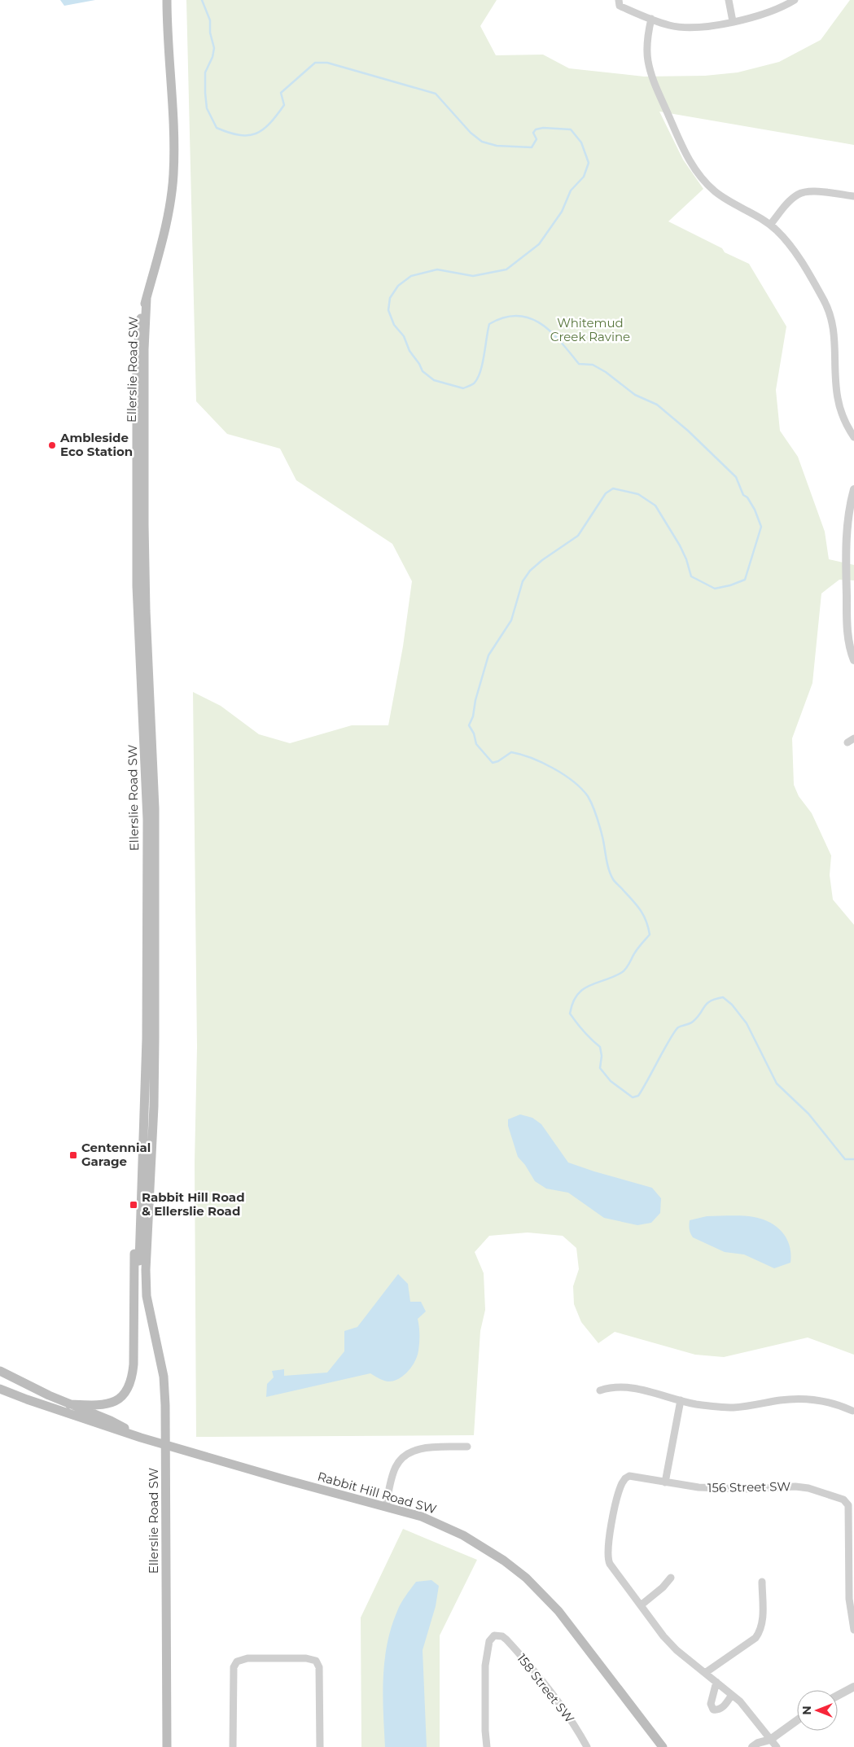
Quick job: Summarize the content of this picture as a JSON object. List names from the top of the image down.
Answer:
{
  "streets": {
    "main road": ["Ellerslie Road SW", "Rabbit Hill Road SW"],
    "street": ["156 Street SW", "158 Street SW"]
  },
  "crossings": [
    ["Ellerslie Road SW", "Rabbit Hill Road SW"]
  ],
  "parks": ["Whitemud Creek Ravine"],
  "places": {
    "other": ["Ambleside Eco Station"],
    "transit": ["Centennial Garage", "Rabbit Hill Road & Ellerslie Road"]
  },
  "north": "left"
}
